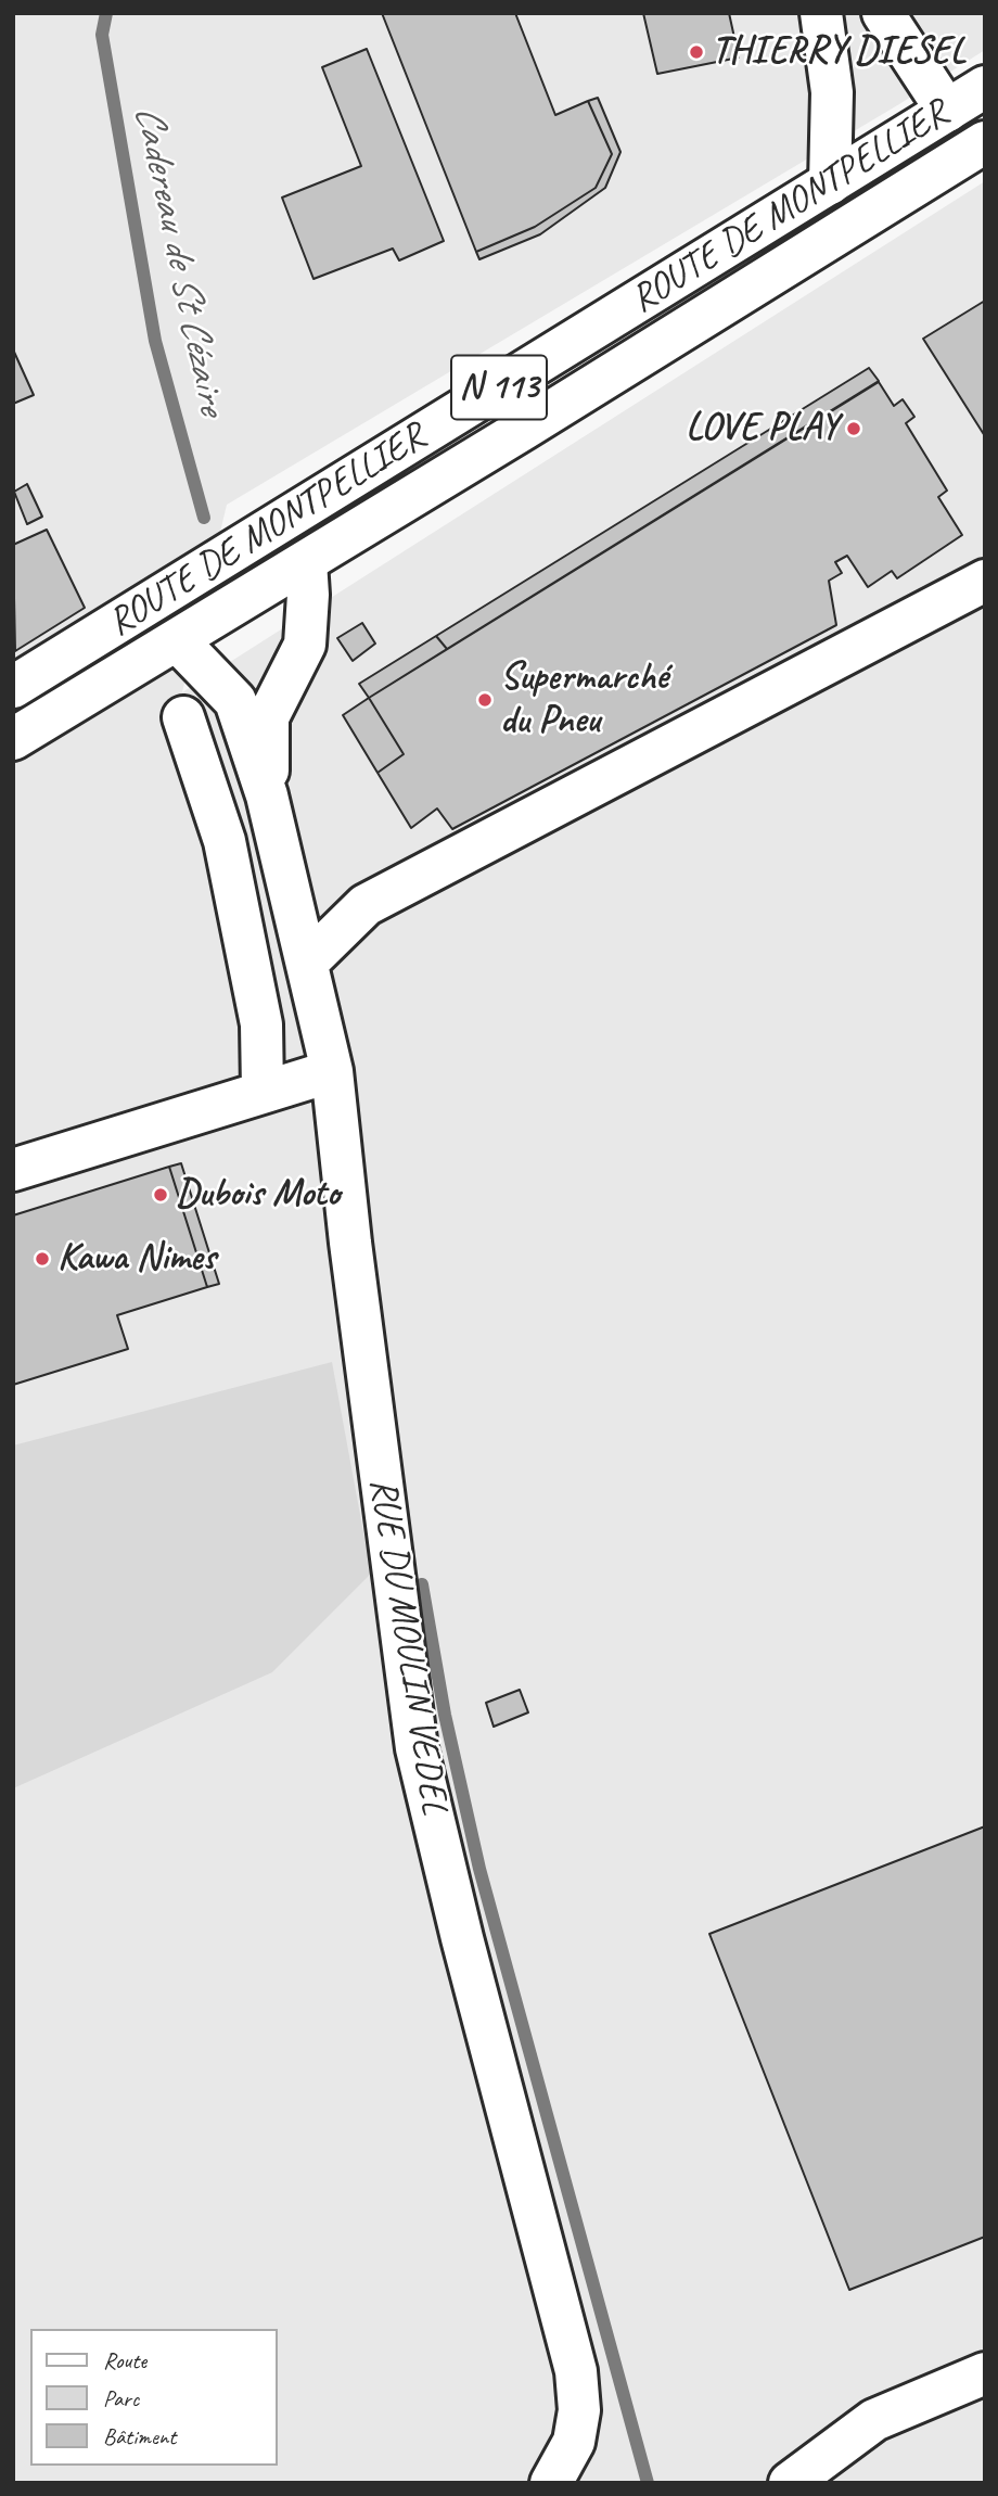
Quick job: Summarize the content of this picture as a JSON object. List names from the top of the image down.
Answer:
{
  "streets": {
    "main road": ["ROUTE DE MONTPELLIER", "N 113", "RUE DU MOULIN VEDEL"]
  },
  "crossings": [
    ["ROUTE DE MONTPELLIER", "RUE DU MOULIN VEDEL"]
  ],
  "water": ["Cadereau de St Cézaire"],
  "places": [
    "THIERRY DIESEL",
    "LOVE PLAY",
    "Supermarché du Pneu",
    "Dubois Moto",
    "Kawa Nimes"
  ],
  "legend": ["Route", "Parc", "Bâtiment"]
}
